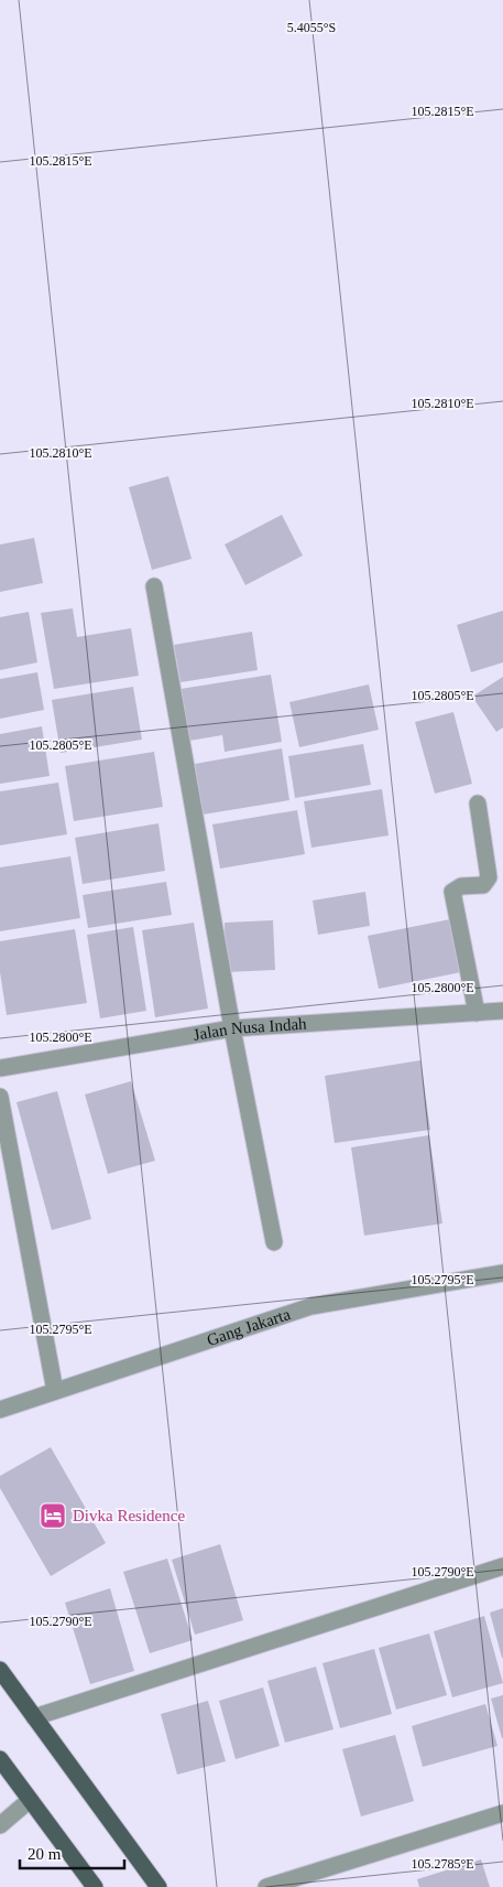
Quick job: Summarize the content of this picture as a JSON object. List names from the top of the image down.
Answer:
{
  "streets": {
    "street": ["Jalan Nusa Indah", "Gang Jakarta"]
  },
  "places": {
    "hotel": ["Divka Residence"]
  },
  "scale_bar": "20 m",
  "coordinates": [
    "5.4055°S",
    "105.2815°E",
    "105.2810°E",
    "105.2805°E",
    "105.2800°E",
    "105.2795°E",
    "105.2790°E",
    "105.2785°E"
  ]
}
